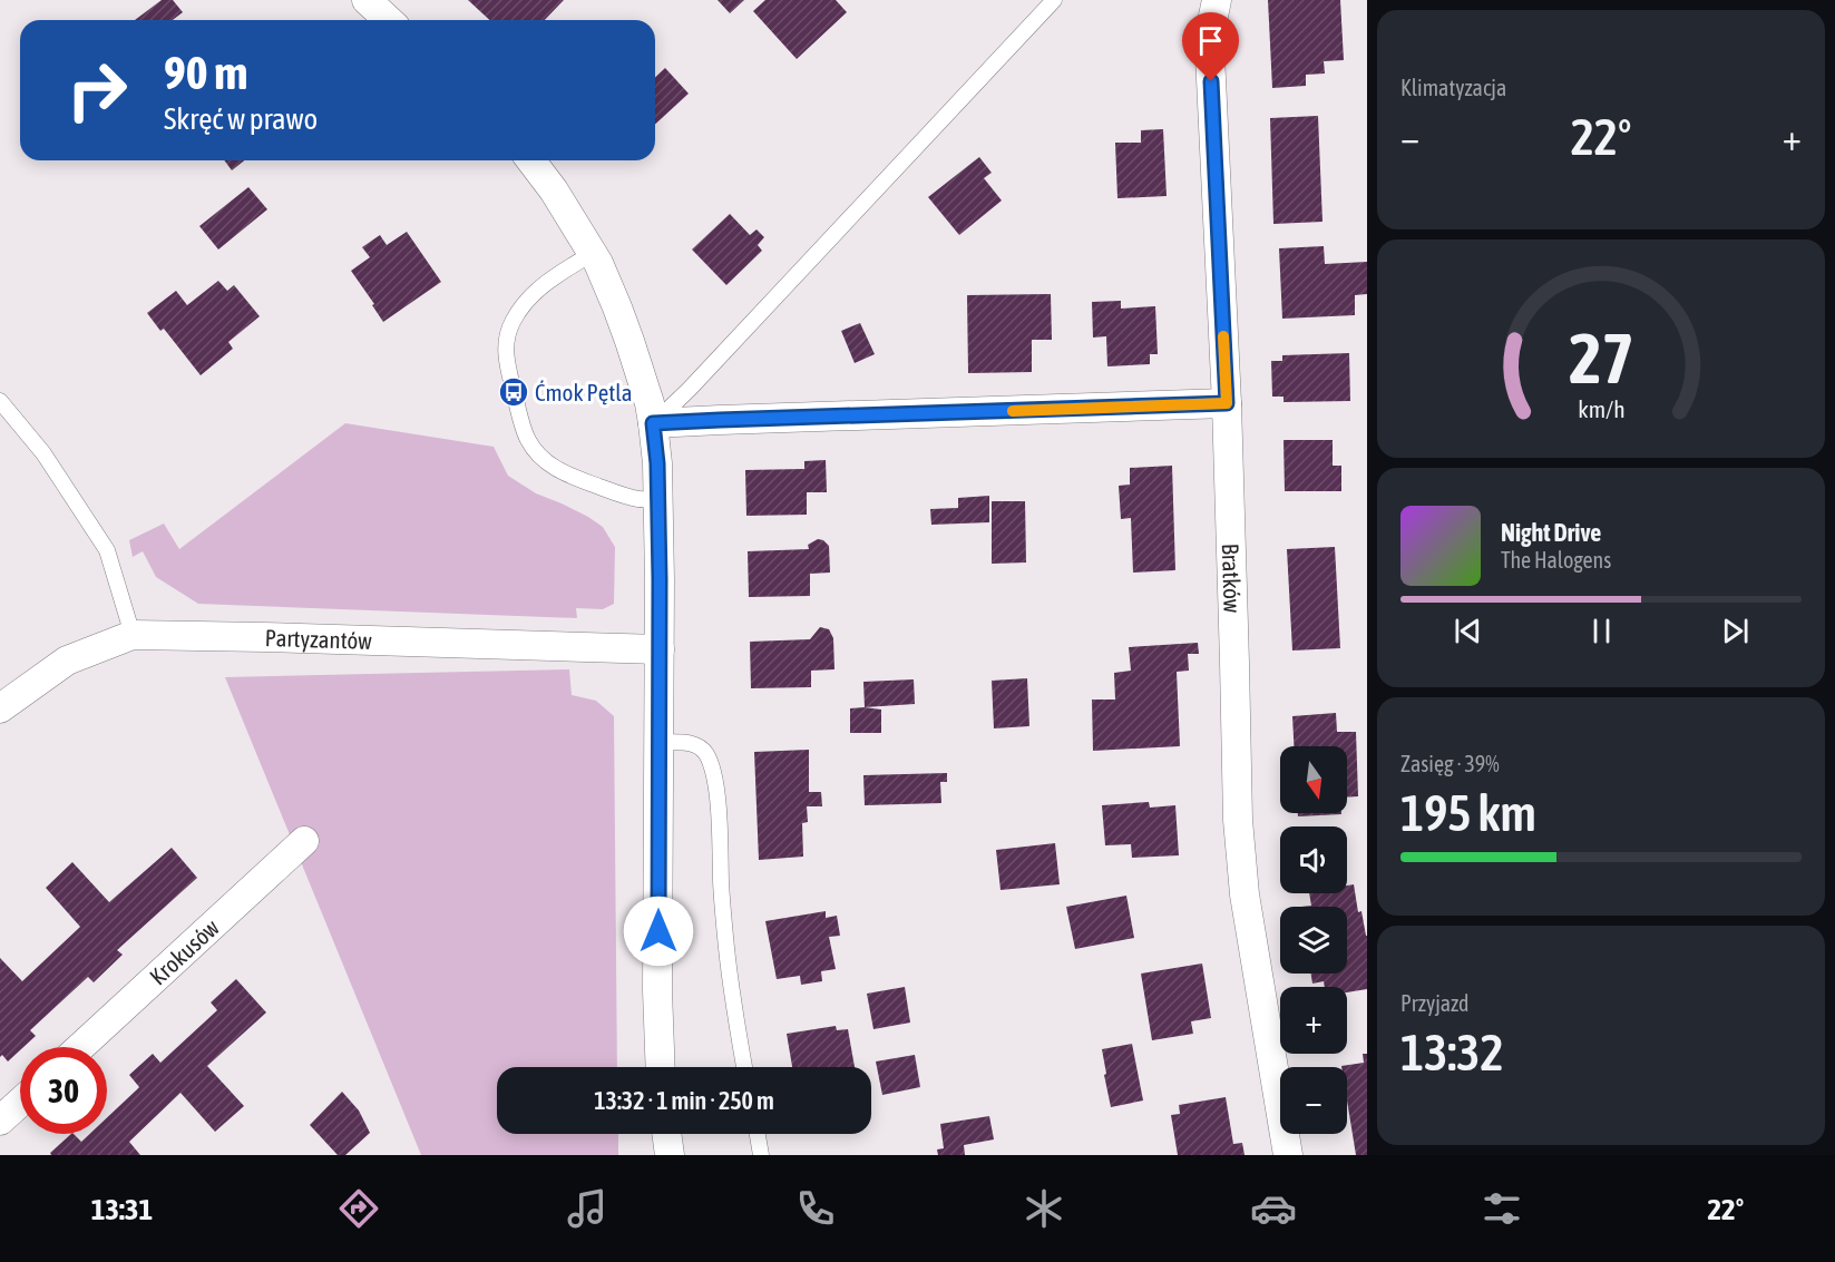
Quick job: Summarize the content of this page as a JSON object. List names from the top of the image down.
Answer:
{
  "streets": {
    "street": ["Bratków", "Partyzantów", "Krokusów"]
  },
  "places": {
    "bus stop": ["Ćmok Pętla"]
  },
  "north": "bottom",
  "page": {
    "tile": [
      "Klimatyzacja",
      ["Zasięg · 39%", "195 km"],
      ["Przyjazd", "13:32"]
    ],
    "turn": ["90 m", "Skręć w prawo"],
    "heat": ["−", "22°", "+"],
    "song": ["Night Drive", "The Halogens"],
    "map_buttons": ["+", "−"],
    "limit": "30",
    "trip": "13:32 · 1 min · 250 m",
    "tabs": ["13:31", "22°"],
    "gauge": ["27", "km/h"]
  }
}
